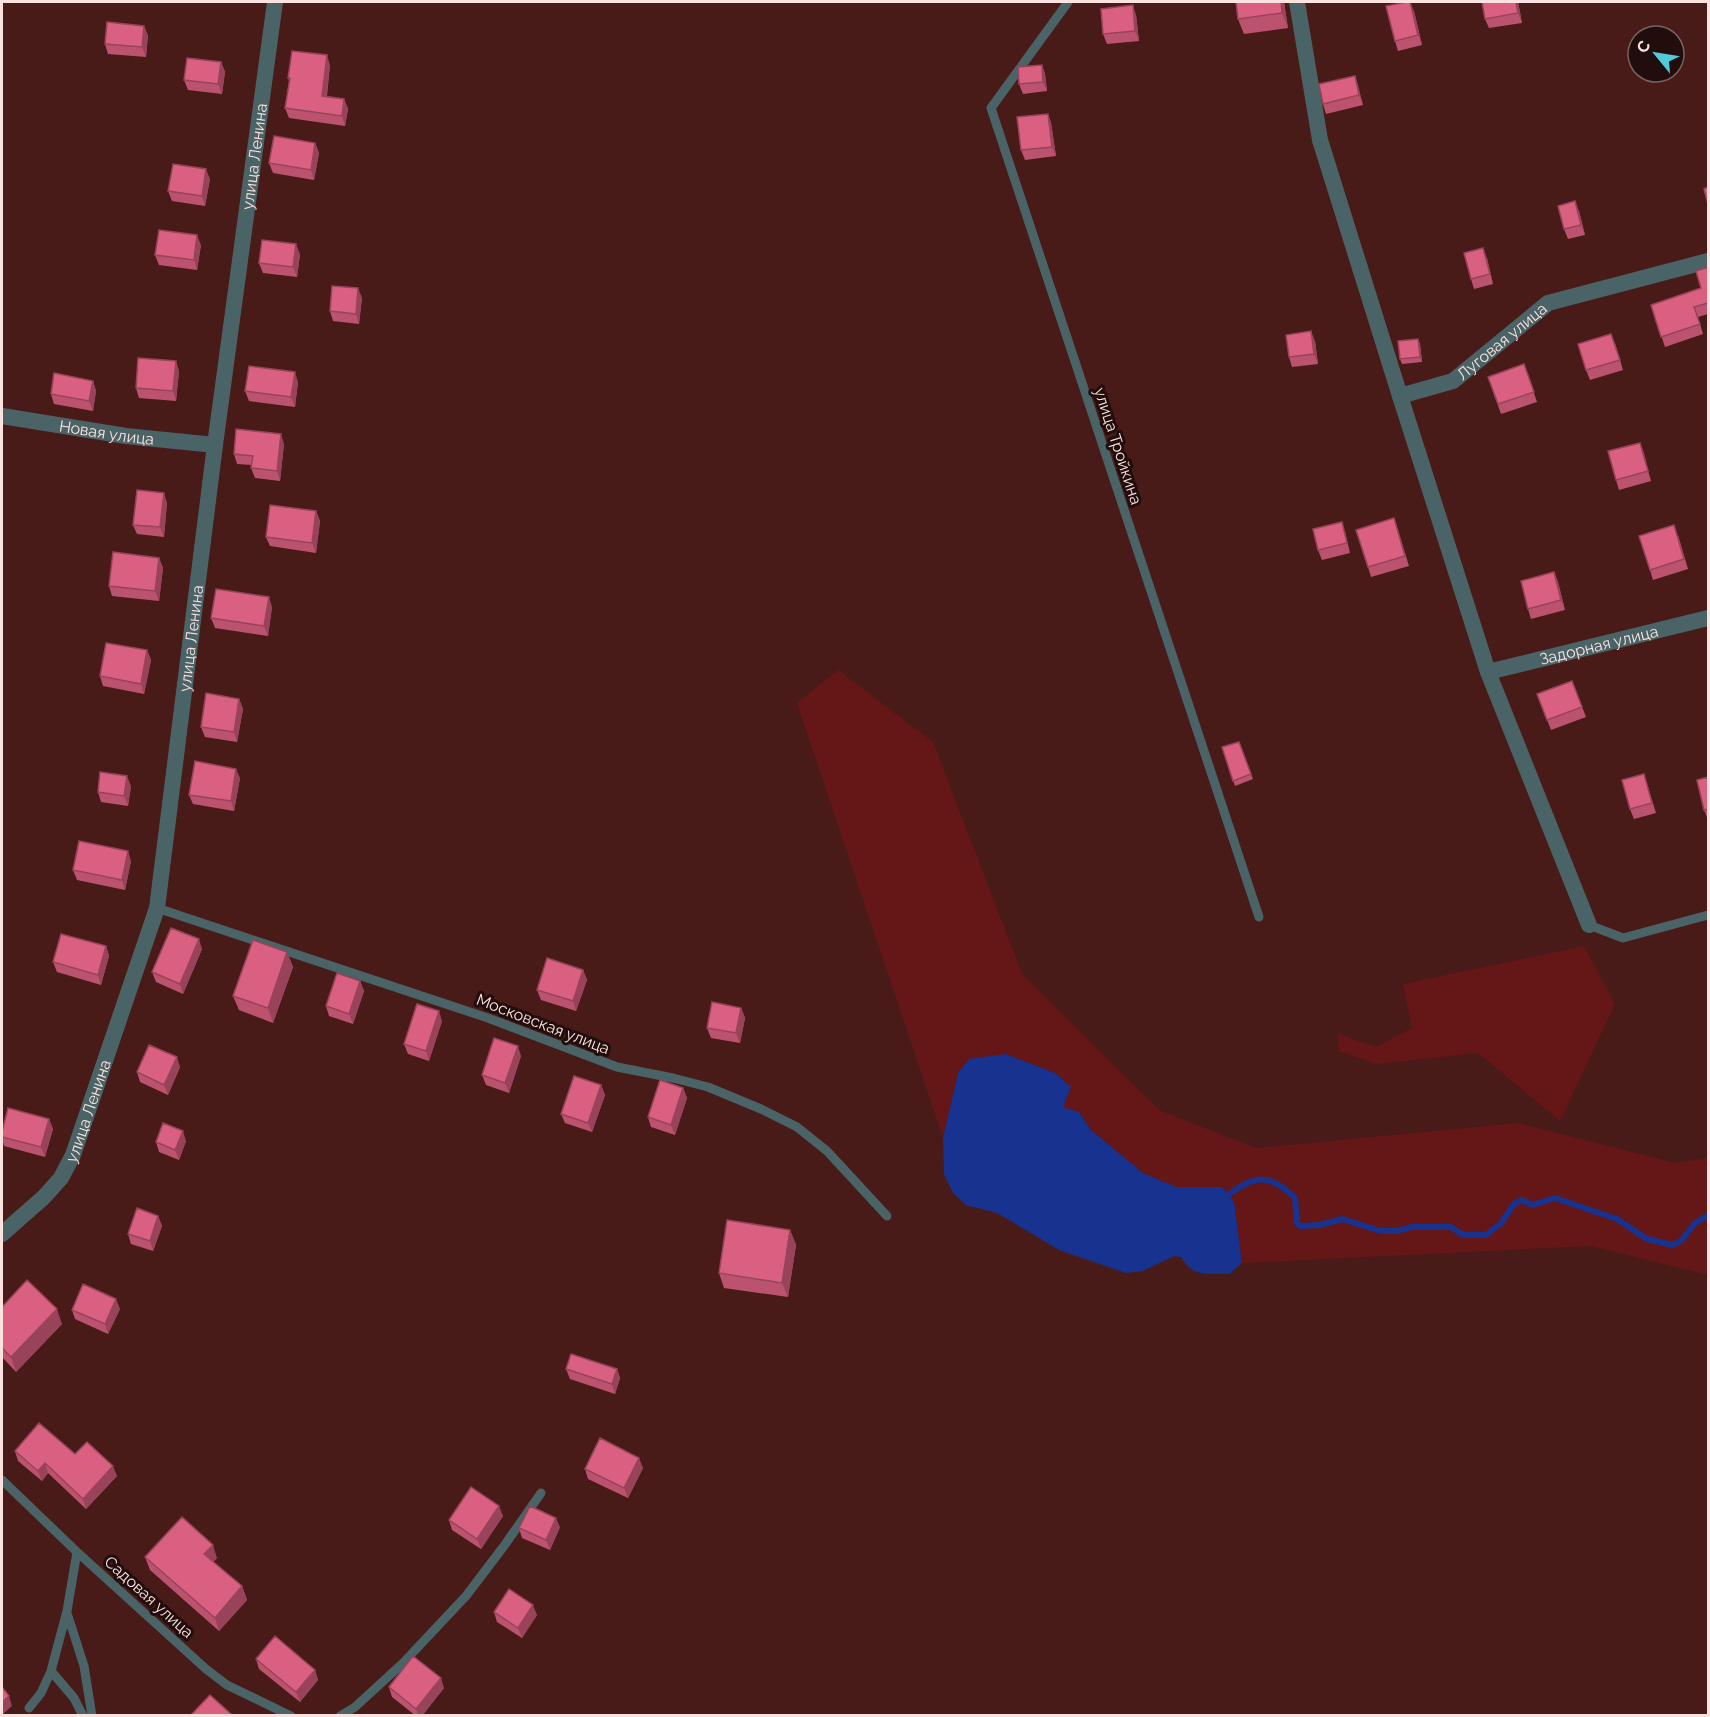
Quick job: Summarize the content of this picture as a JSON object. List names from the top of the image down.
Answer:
{
  "streets": {
    "street": [
      "улица Ленина",
      "Луговая улица",
      "Новая улица",
      "Задорная улица"
    ],
    "lane": ["улица Тройкина", "Московская улица", "Садовая улица"]
  },
  "crossings": [
    ["улица Ленина", "Новая улица"],
    ["улица Ленина", "Московская улица"]
  ],
  "north": "top left"
}
